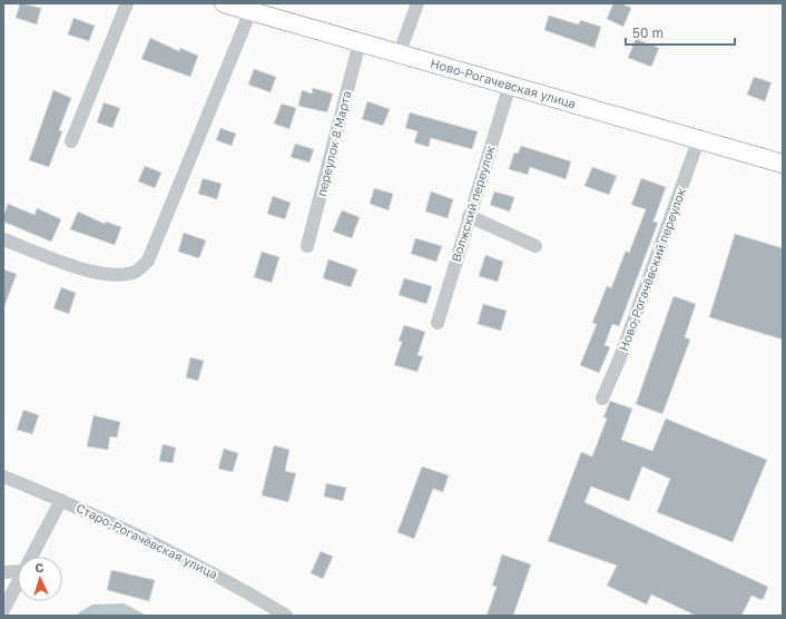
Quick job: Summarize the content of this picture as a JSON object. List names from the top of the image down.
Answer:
{
  "streets": {
    "main road": ["Ново-Рогачевская улица"],
    "street": [
      "переулок 8 Марта",
      "Волжский переулок",
      "Ново-Рогачёвский переулок",
      "Старо-Рогачёвская улица"
    ]
  },
  "crossings": [
    ["Ново-Рогачевская улица", "переулок 8 Марта"],
    ["Ново-Рогачевская улица", "Волжский переулок"],
    ["Ново-Рогачевская улица", "Ново-Рогачёвский переулок"]
  ],
  "scale_bar": "50 m",
  "north": "top"
}
